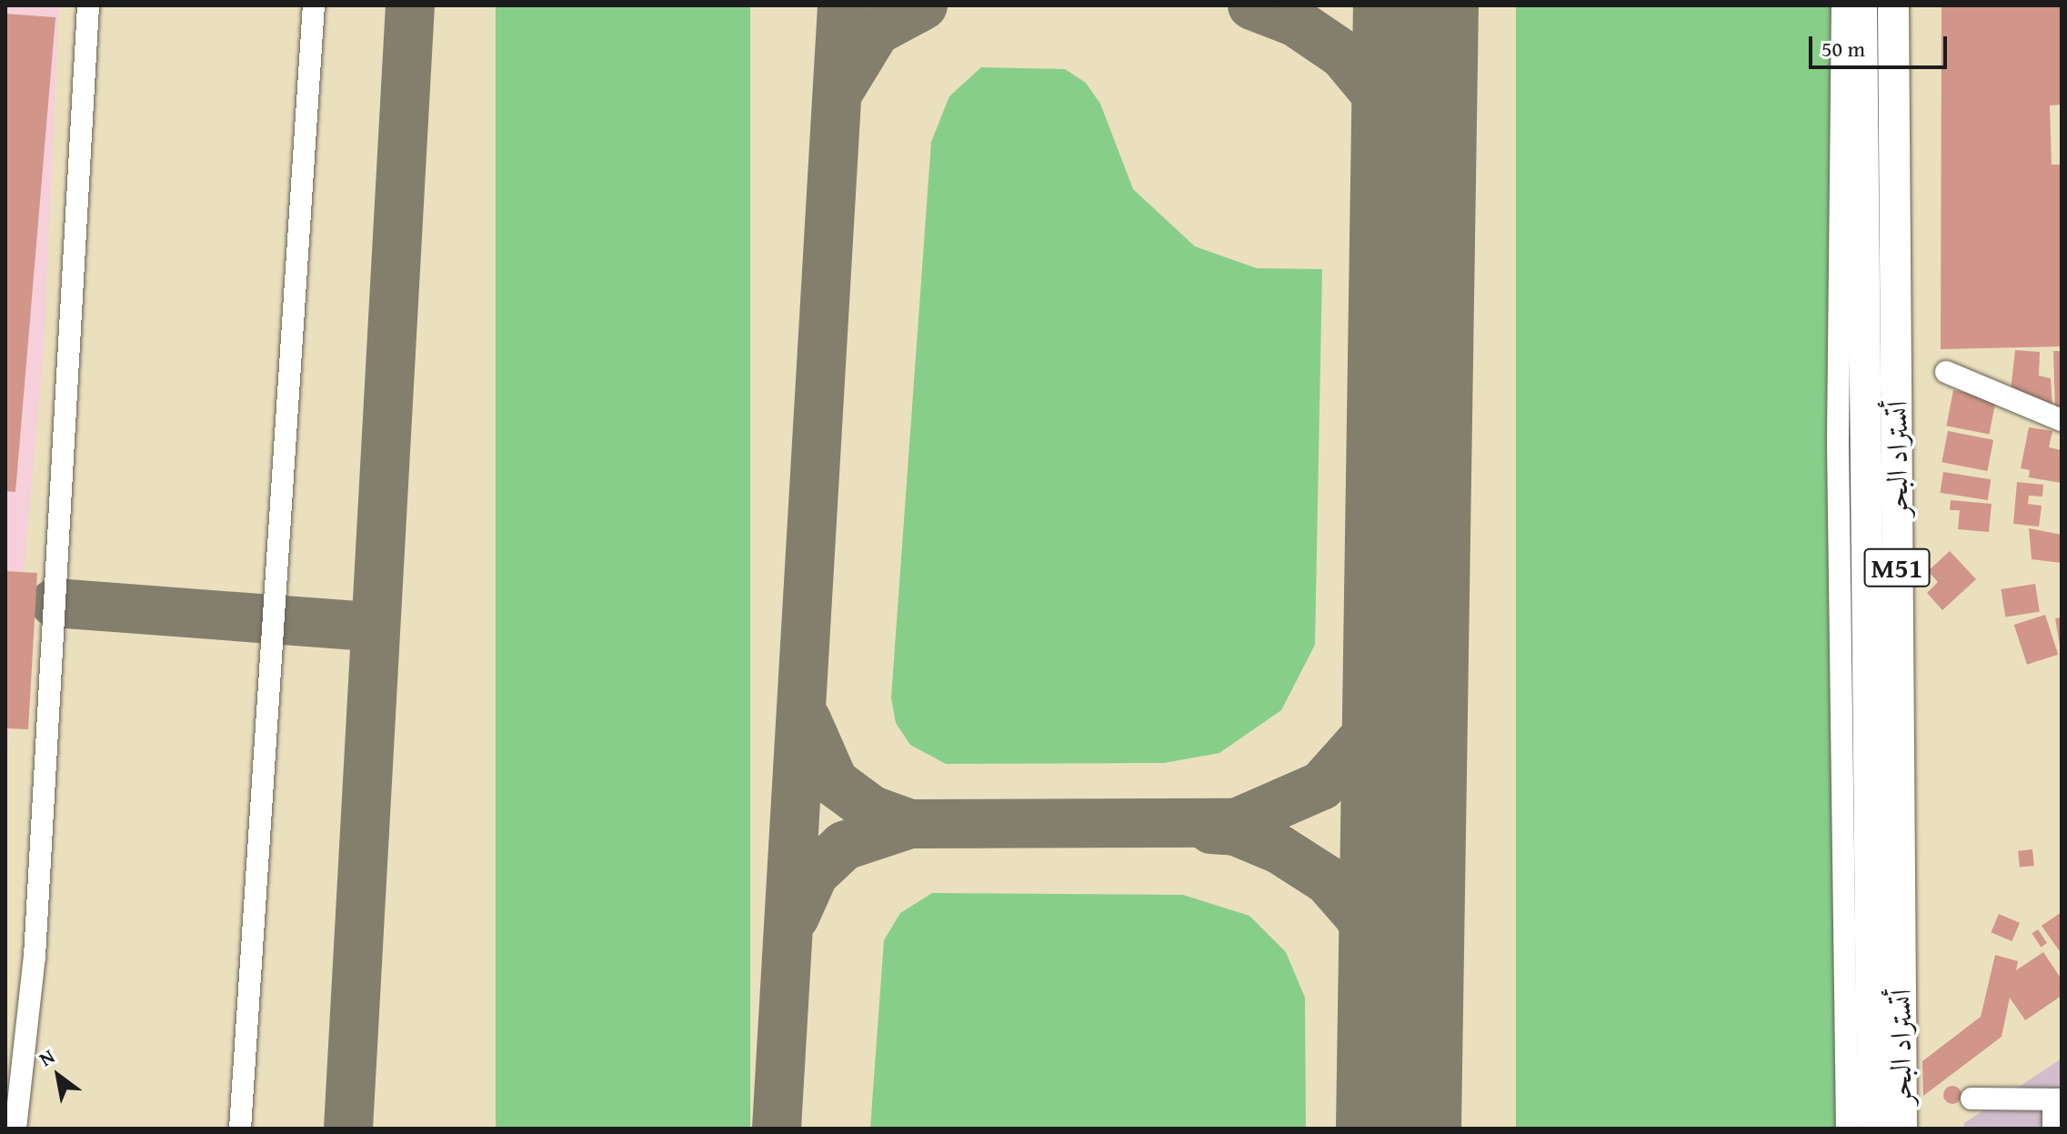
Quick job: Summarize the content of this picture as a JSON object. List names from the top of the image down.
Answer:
{
  "streets": {
    "highway": ["أتستراد البحر", "M51"]
  },
  "scale_bar": "50 m",
  "north": "top left"
}
